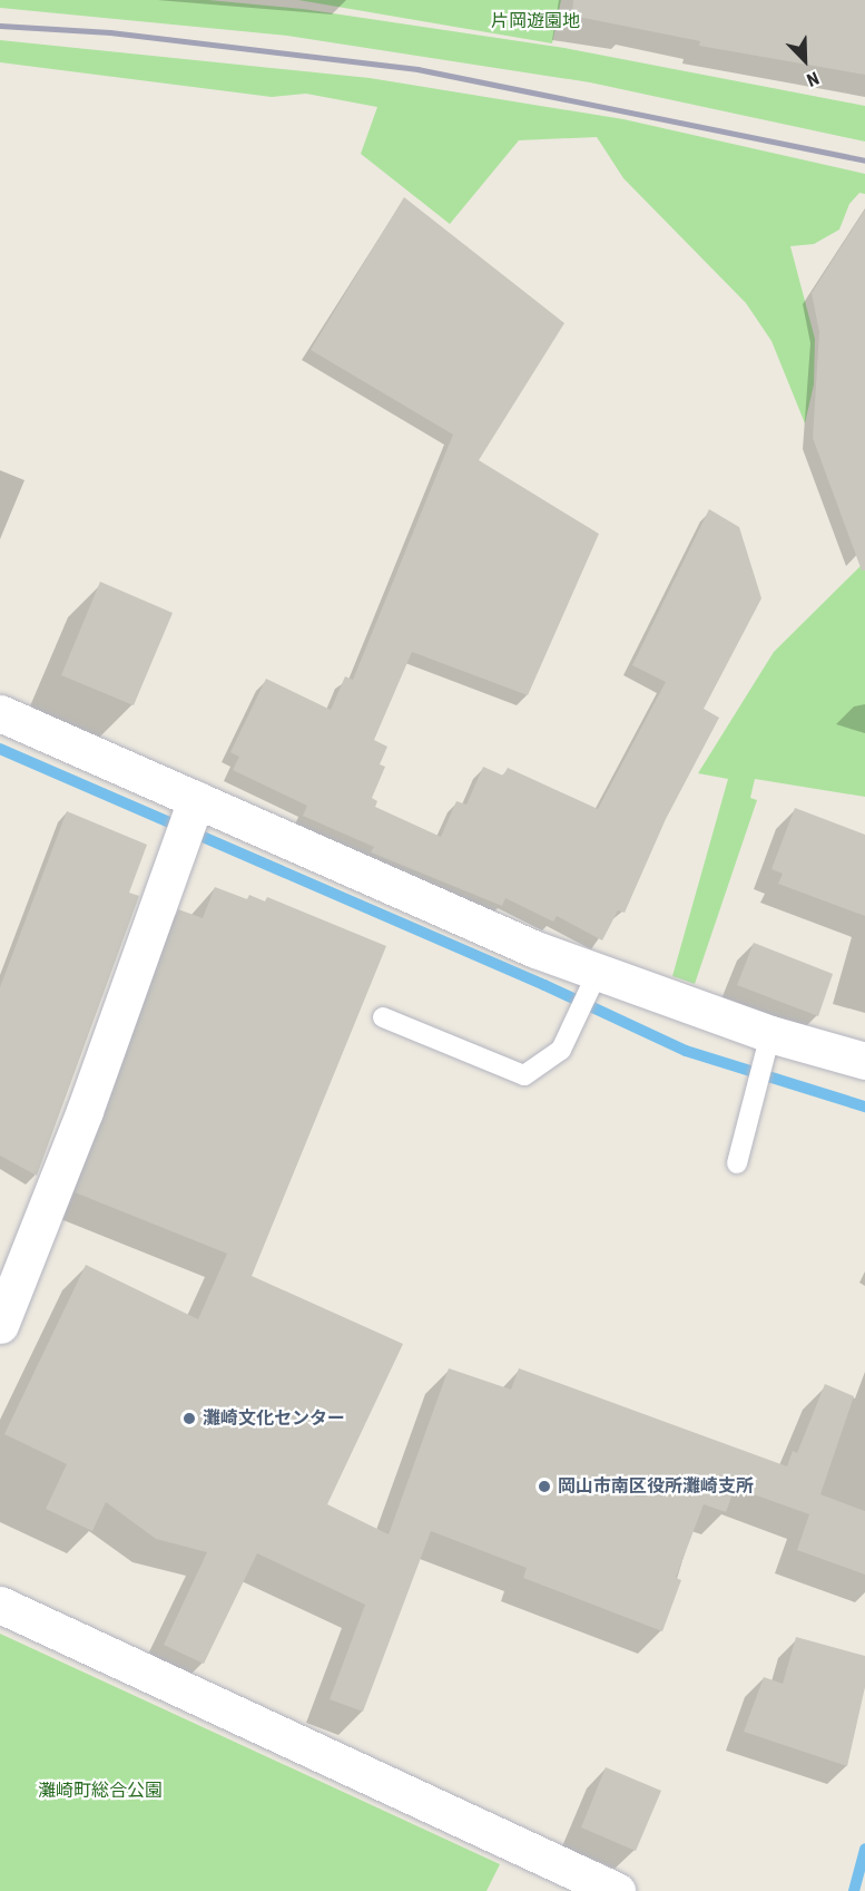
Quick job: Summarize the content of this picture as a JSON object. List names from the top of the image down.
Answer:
{
  "parks": ["片岡遊園地", "灘崎町総合公園"],
  "places": ["灘崎文化センター", "岡山市南区役所灘崎支所"],
  "north": "bottom right"
}
